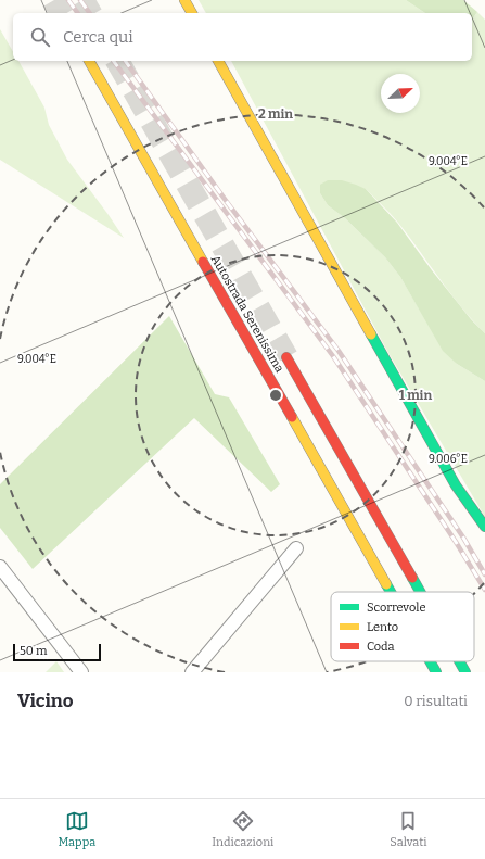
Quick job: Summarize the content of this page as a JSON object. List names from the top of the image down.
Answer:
{
  "streets": {
    "main road": ["Autostrada Serenissima"]
  },
  "legend": ["Scorrevole", "Lento", "Coda"],
  "scale_bar": "50 m",
  "north": "top right",
  "page": {
    "search": "Cerca qui",
    "scale": "50 m",
    "heading": ["Vicino", "0 risultati"],
    "nav": ["Mappa", "Indicazioni", "Salvati"]
  },
  "coordinates": ["9.004°E", "9.006°E"],
  "rings": ["2 min", "1 min"]
}
